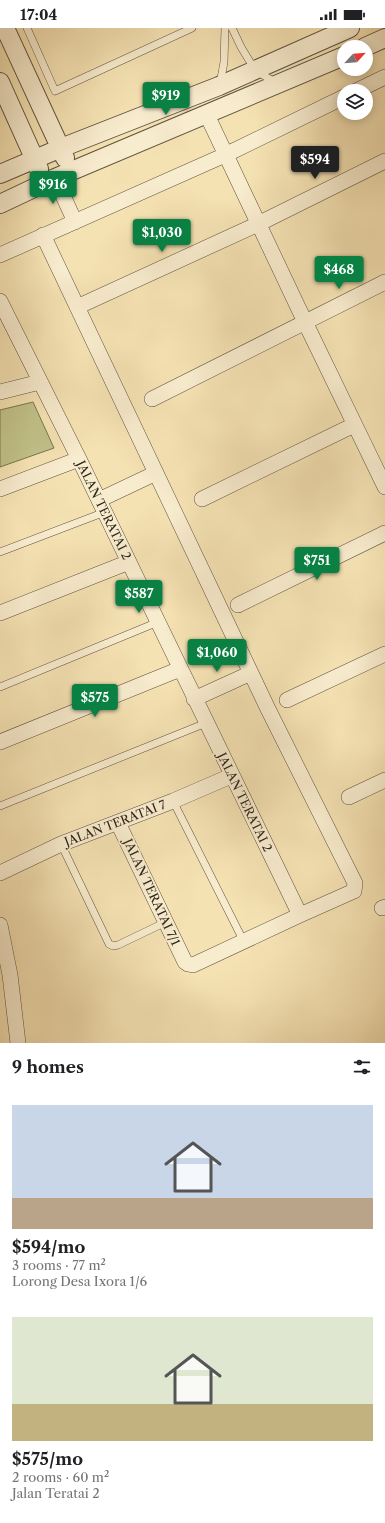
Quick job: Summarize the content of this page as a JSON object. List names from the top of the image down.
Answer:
{
  "streets": {
    "street": ["JALAN TERATAI 2", "JALAN TERATAI 7", "JALAN TERATAI 7/1"]
  },
  "crossings": [
    ["JALAN TERATAI 2", "JALAN TERATAI 7"],
    ["JALAN TERATAI 7", "JALAN TERATAI 7/1"]
  ],
  "north": "top right",
  "page": {
    "status": "17:04",
    "price": [
      "$919",
      "$594",
      "$916",
      "$1,030",
      "$468",
      "$751",
      "$587",
      "$1,060",
      "$575"
    ],
    "heading": "9 homes",
    "list": [
      {
        "name": "$594/mo",
        "note": "3 rooms · 77 m² · Lorong Desa Ixora 1/6"
      },
      {
        "name": "$575/mo",
        "note": "2 rooms · 60 m² · Jalan Teratai 2"
      }
    ]
  }
}
